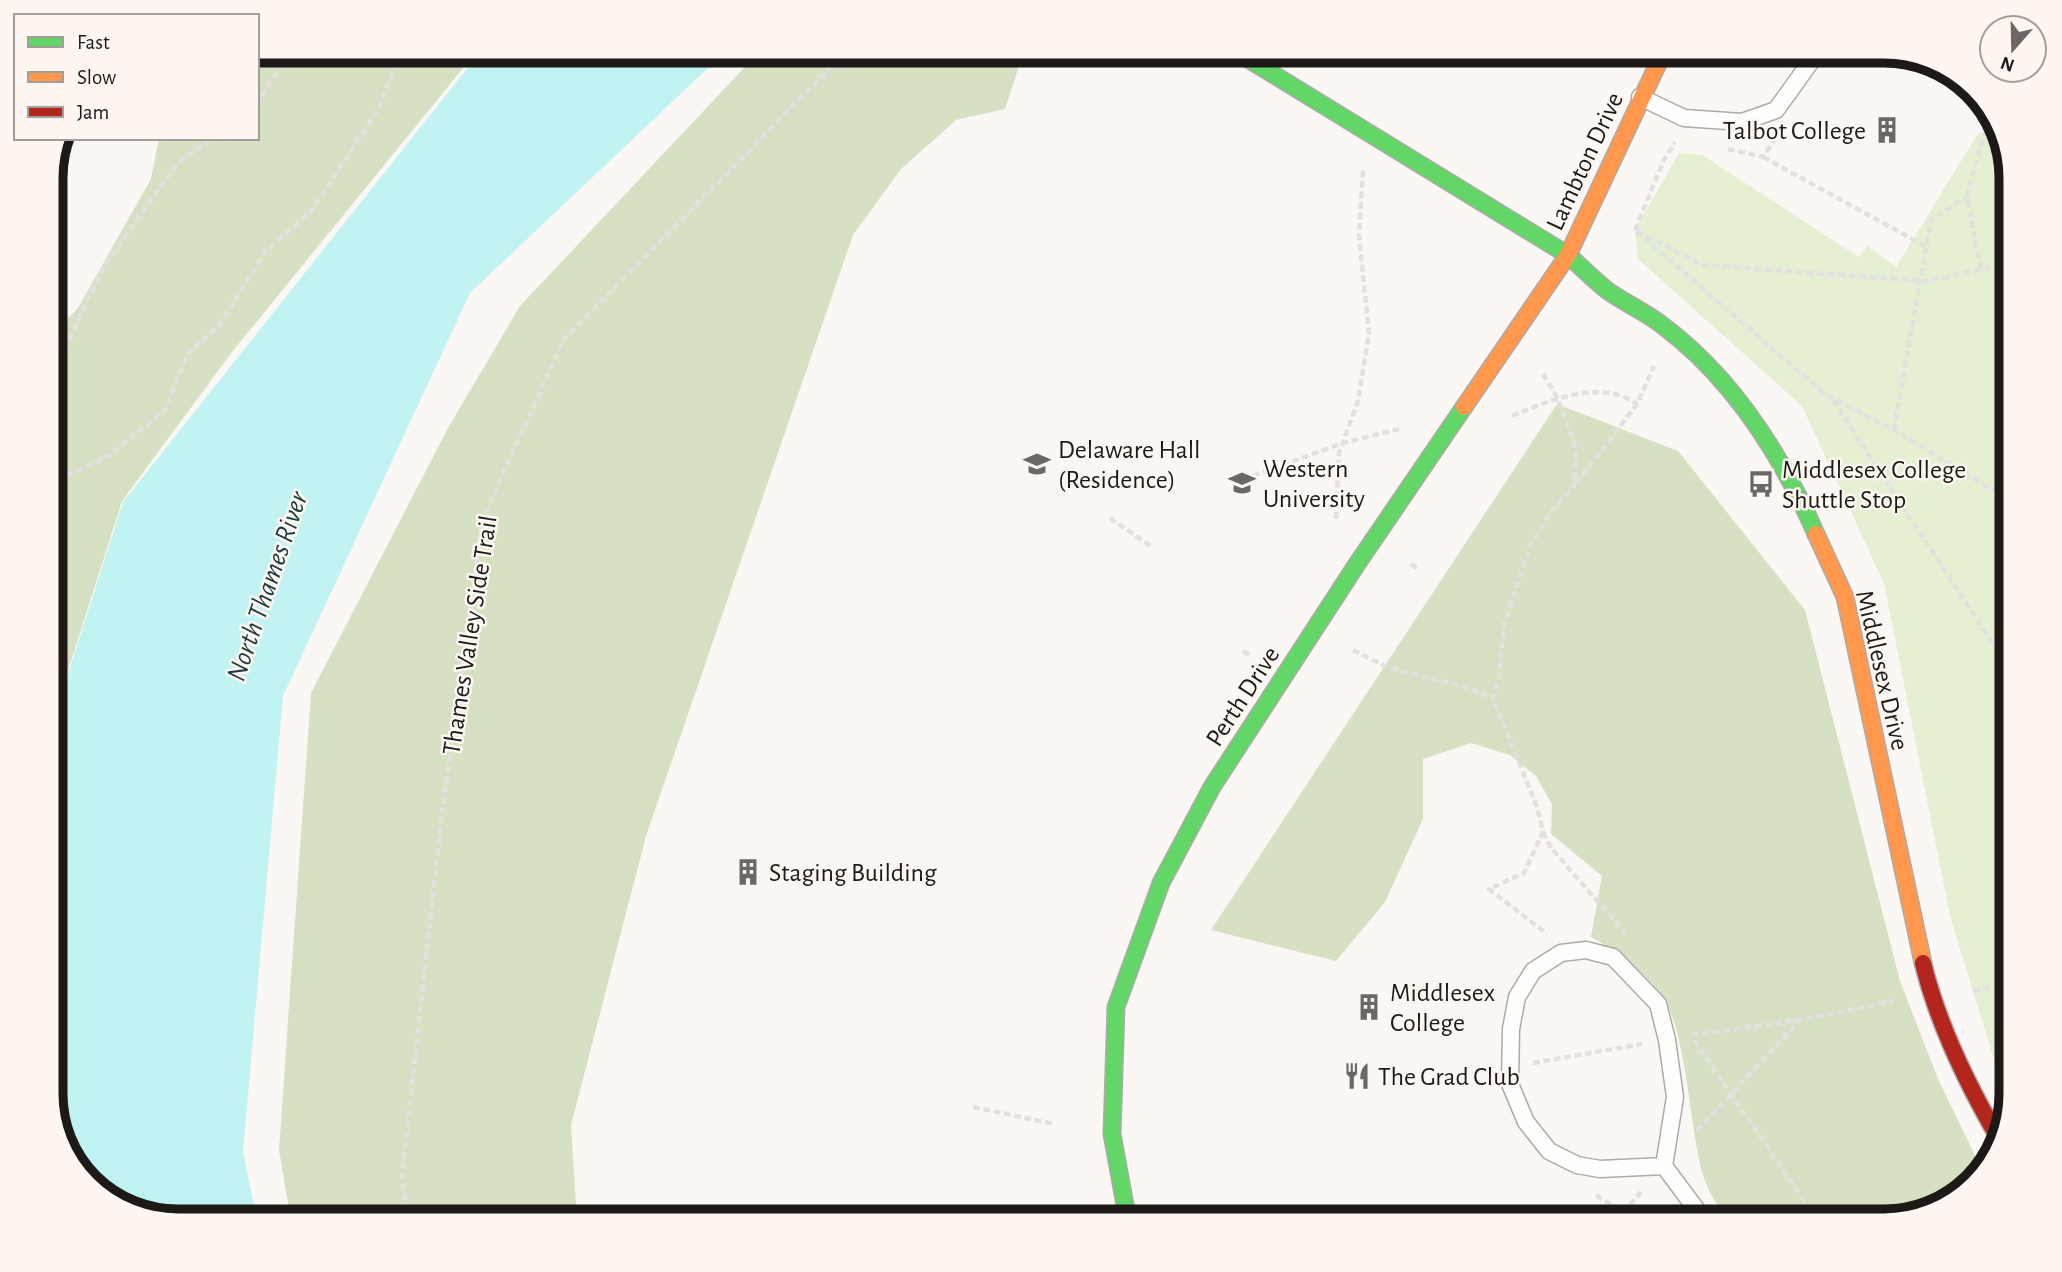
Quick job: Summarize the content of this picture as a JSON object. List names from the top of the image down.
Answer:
{
  "streets": {
    "street": ["Lambton Drive", "Middlesex Drive", "Perth Drive"],
    "path": ["Thames Valley Side Trail"]
  },
  "crossings": [
    ["Lambton Drive", "Middlesex Drive"],
    ["Lambton Drive", "Perth Drive"],
    ["Middlesex Drive", "Perth Drive"]
  ],
  "water": ["North Thames River"],
  "places": {
    "building": ["Talbot College", "Staging Building", "Middlesex College"],
    "school or university": ["Delaware Hall (Residence)", "Western University"],
    "bus stop": ["Middlesex College Shuttle Stop"],
    "restaurant": ["The Grad Club"]
  },
  "legend": ["Fast", "Slow", "Jam"],
  "north": "bottom"
}
